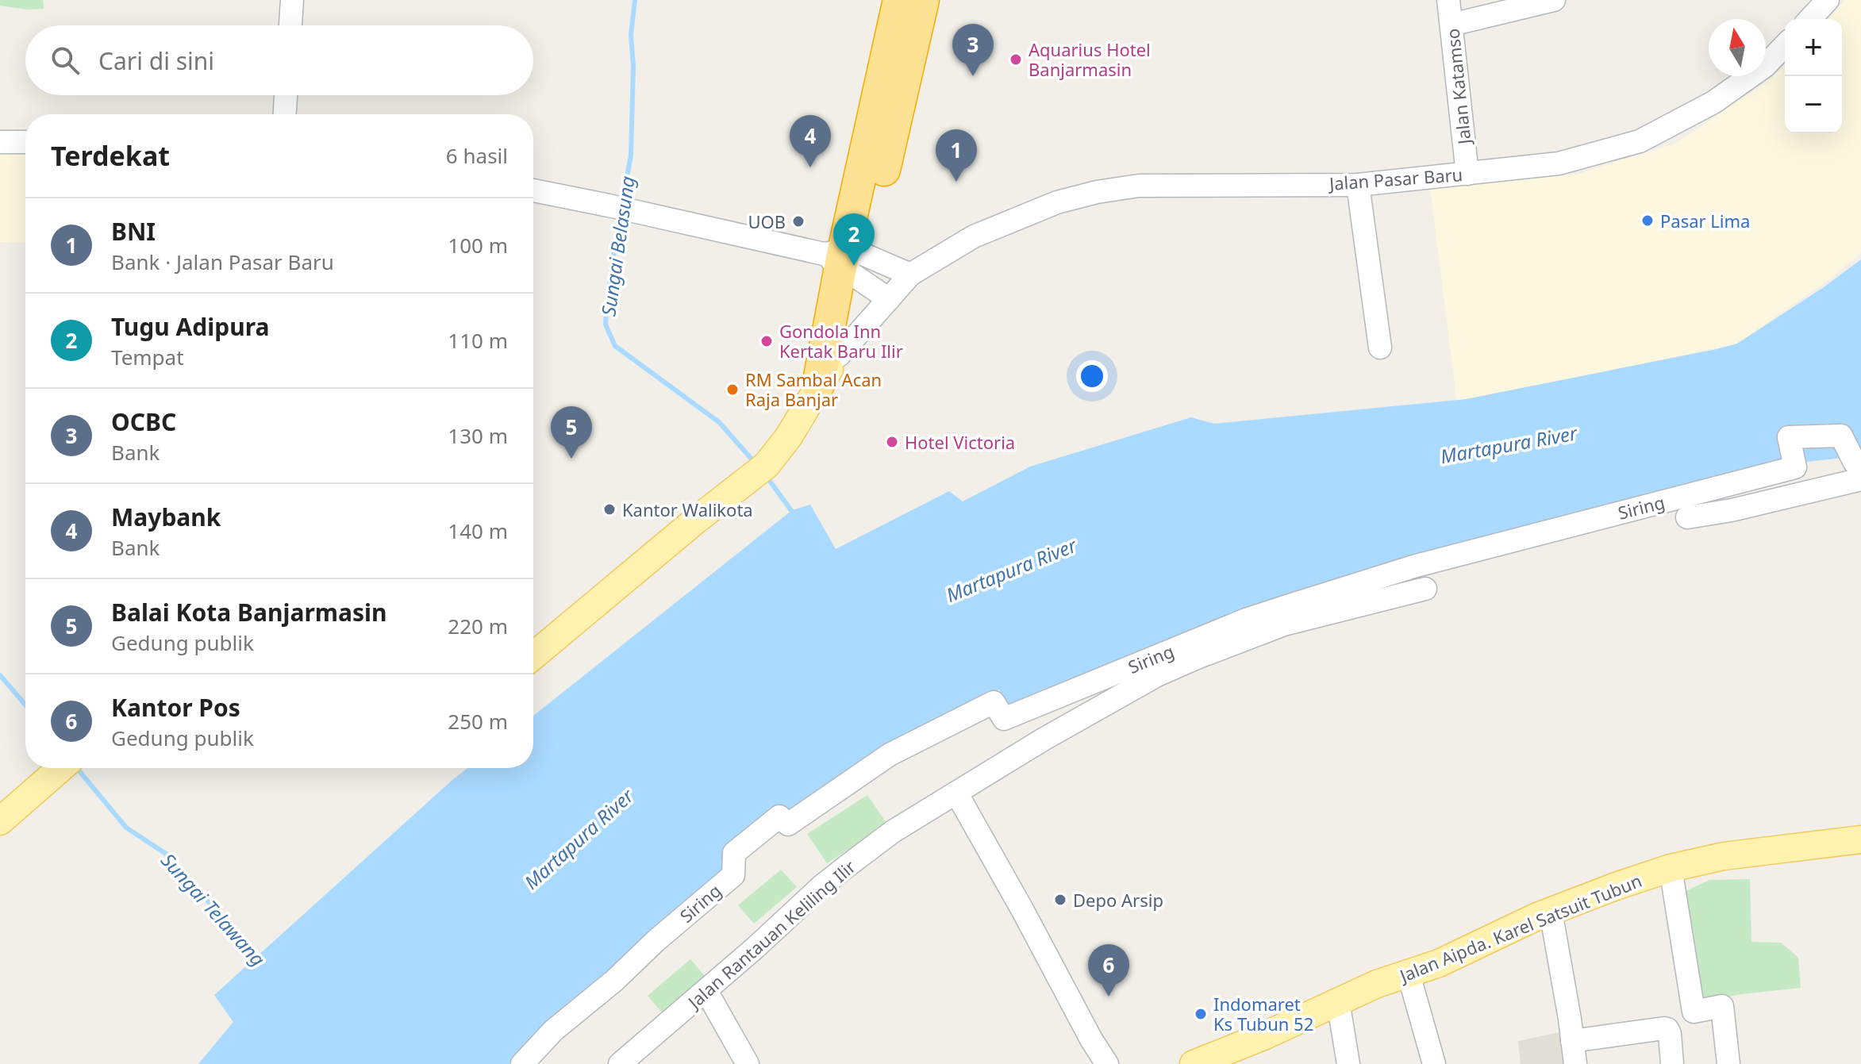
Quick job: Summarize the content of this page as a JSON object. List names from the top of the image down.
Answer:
{
  "streets": {
    "main road": ["Jalan Aipda. Karel Satsuit Tubun"],
    "street": [
      "Jalan Katamso",
      "Jalan Pasar Baru",
      "Siring",
      "Jalan Rantauan Keliling Ilir"
    ]
  },
  "crossings": [
    ["Jalan Katamso", "Jalan Pasar Baru"]
  ],
  "water": ["Sungai Belasung", "Martapura River", "Sungai Telawang"],
  "places": [
    "Aquarius Hotel Banjarmasin",
    "Pasar Lima",
    "UOB",
    "Gondola Inn Kertak Baru Ilir",
    "RM Sambal Acan Raja Banjar",
    "Hotel Victoria",
    "Kantor Walikota",
    "Depo Arsip",
    "Indomaret Ks Tubun 52"
  ],
  "north": "top",
  "page": {
    "map_buttons": ["+", "−"],
    "pins": [
      "3",
      "4",
      "1",
      "2",
      "5",
      "6"
    ],
    "search": "Cari di sini",
    "heading": ["Terdekat", "6 hasil"],
    "list": [
      {
        "mark": "1",
        "name": "BNI",
        "note": "Bank · Jalan Pasar Baru",
        "value": "100 m"
      },
      {
        "mark": "2",
        "name": "Tugu Adipura",
        "note": "Tempat",
        "value": "110 m"
      },
      {
        "mark": "3",
        "name": "OCBC",
        "note": "Bank",
        "value": "130 m"
      },
      {
        "mark": "4",
        "name": "Maybank",
        "note": "Bank",
        "value": "140 m"
      },
      {
        "mark": "5",
        "name": "Balai Kota Banjarmasin",
        "note": "Gedung publik",
        "value": "220 m"
      },
      {
        "mark": "6",
        "name": "Kantor Pos",
        "note": "Gedung publik",
        "value": "250 m"
      }
    ]
  }
}
